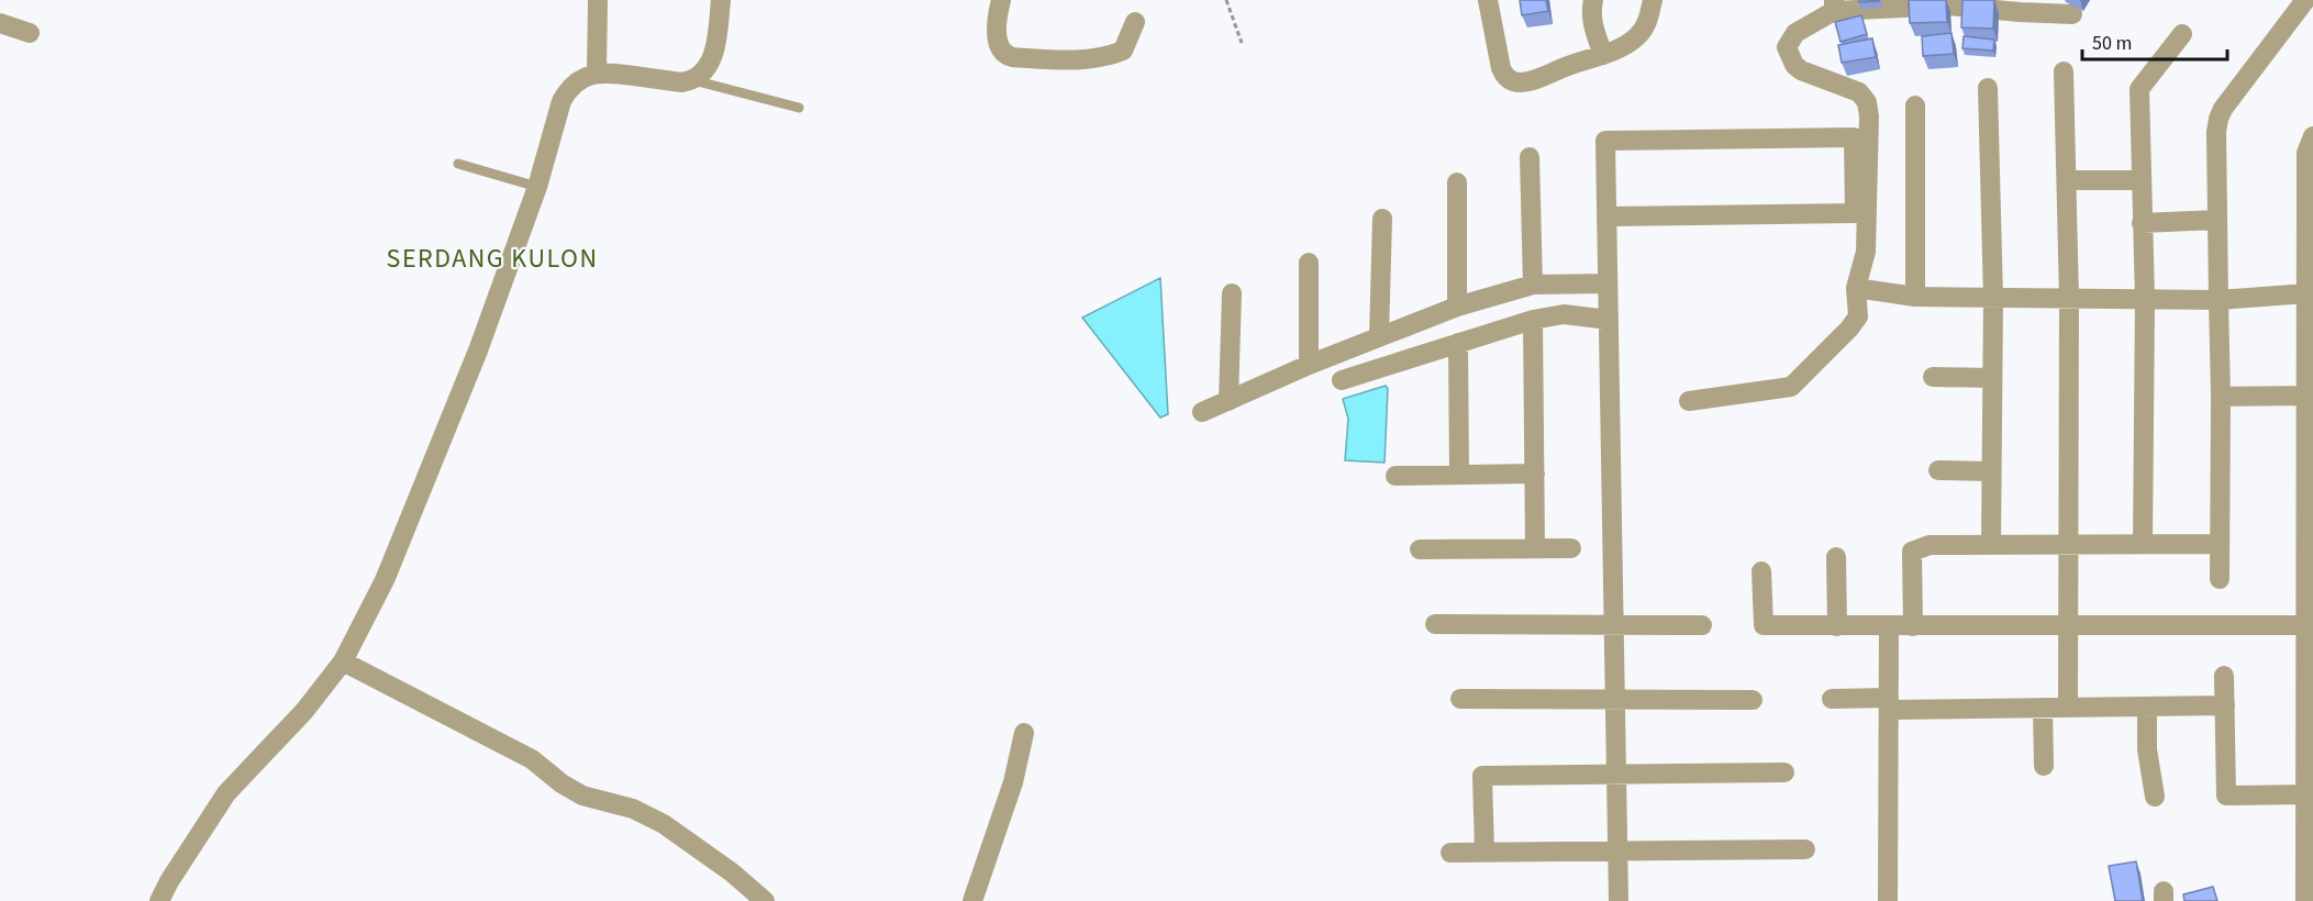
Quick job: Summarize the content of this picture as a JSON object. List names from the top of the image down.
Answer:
{
  "districts": ["SERDANG KULON"],
  "scale_bar": "50 m"
}
